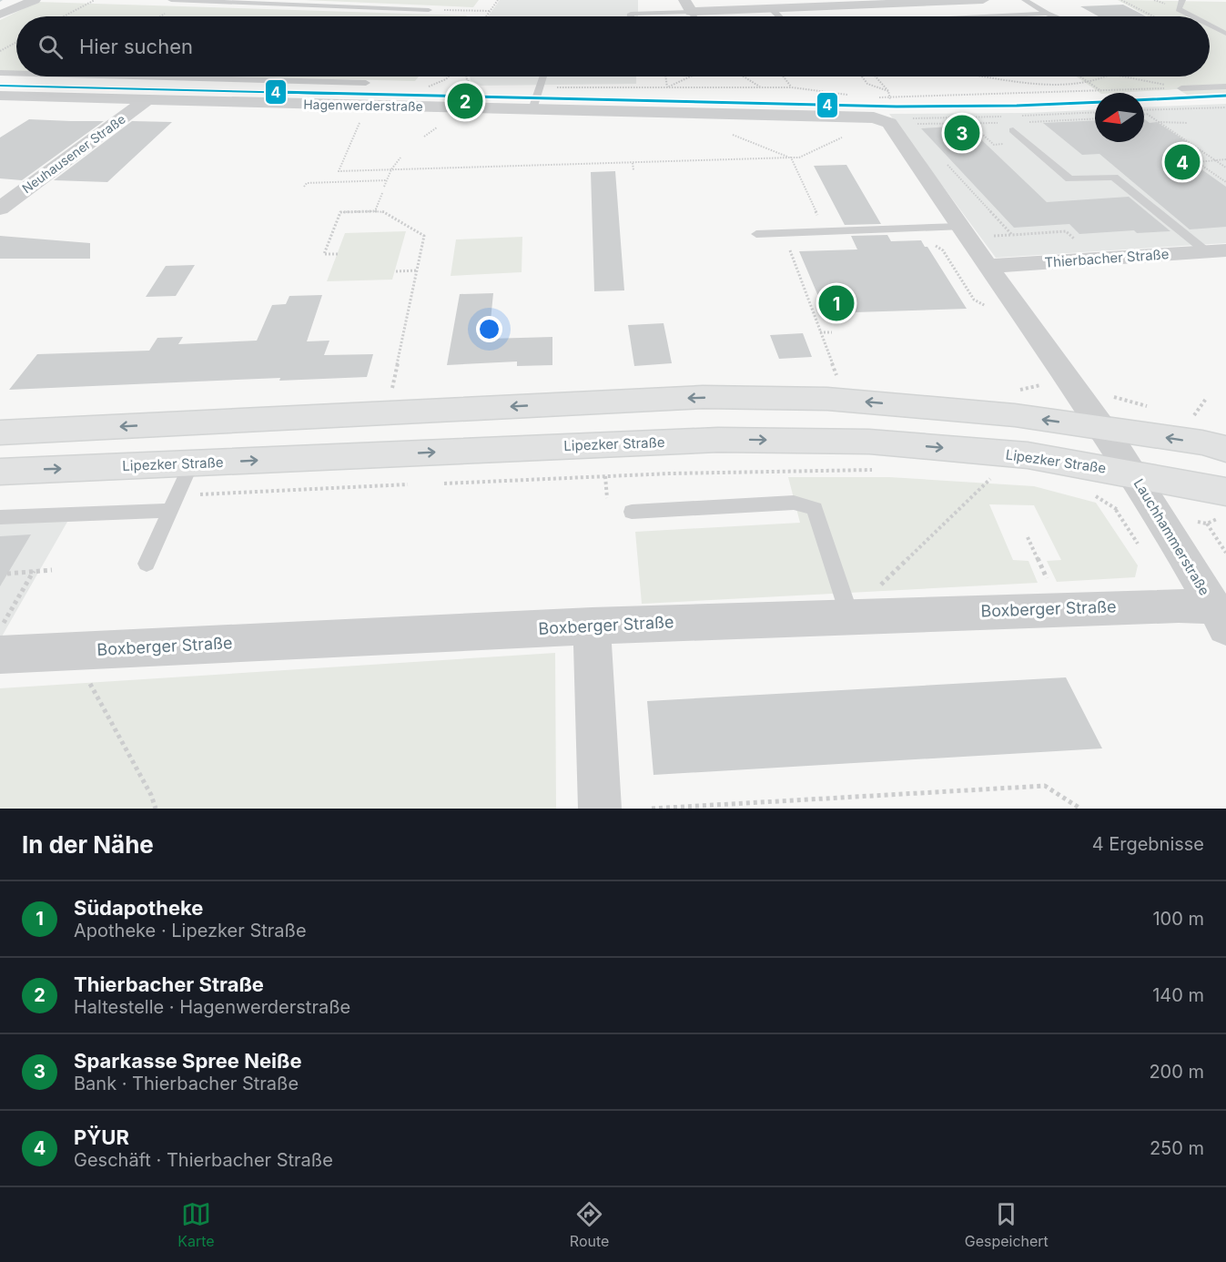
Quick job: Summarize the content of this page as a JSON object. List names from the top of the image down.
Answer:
{
  "streets": {
    "main road": ["Lipezker Straße"],
    "street": [
      "Hagenwerderstraße",
      "Neuhausener Straße",
      "Thierbacher Straße",
      "Lauchhammerstraße",
      "Boxberger Straße"
    ]
  },
  "crossings": [
    ["Hagenwerderstraße", "Neuhausener Straße"],
    ["Lipezker Straße", "Lauchhammerstraße"],
    ["Lauchhammerstraße", "Boxberger Straße"]
  ],
  "lines": ["tram line 4"],
  "north": "left",
  "page": {
    "search": "Hier suchen",
    "pins": [
      "2",
      "3",
      "4",
      "1"
    ],
    "heading": ["In der Nähe", "4 Ergebnisse"],
    "list": [
      {
        "mark": "1",
        "name": "Südapotheke",
        "note": "Apotheke · Lipezker Straße",
        "value": "100 m"
      },
      {
        "mark": "2",
        "name": "Thierbacher Straße",
        "note": "Haltestelle · Hagenwerderstraße",
        "value": "140 m"
      },
      {
        "mark": "3",
        "name": "Sparkasse Spree Neiße",
        "note": "Bank · Thierbacher Straße",
        "value": "200 m"
      },
      {
        "mark": "4",
        "name": "PŸUR",
        "note": "Geschäft · Thierbacher Straße",
        "value": "250 m"
      }
    ],
    "nav": ["Karte", "Route", "Gespeichert"]
  }
}
